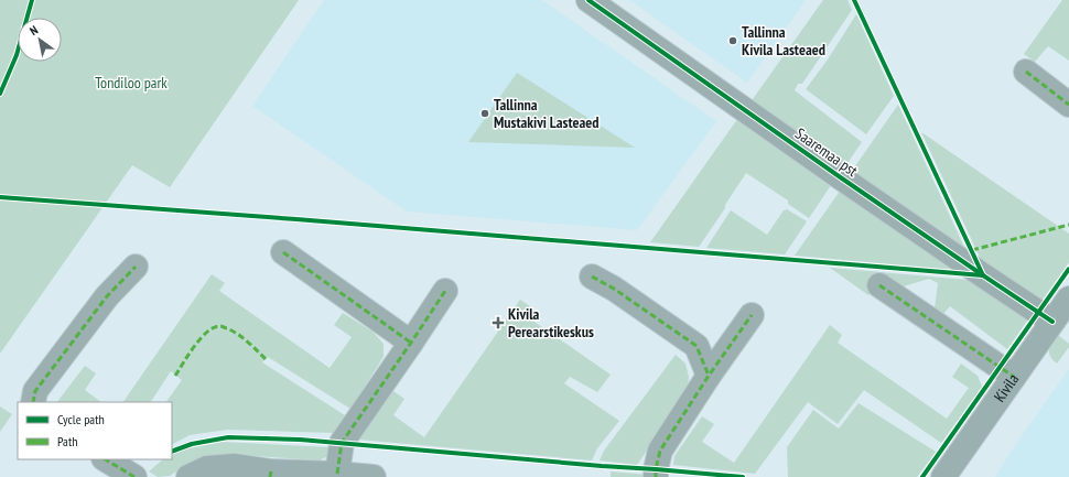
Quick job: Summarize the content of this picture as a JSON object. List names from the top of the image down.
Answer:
{
  "streets": {
    "street": ["Saaremaa pst", "Kivila"]
  },
  "crossings": [
    ["Saaremaa pst", "Kivila"]
  ],
  "parks": ["Tondiloo park"],
  "places": {
    "other": ["Tallinna Kivila Lasteaed", "Tallinna Mustakivi Lasteaed"],
    "health": ["Kivila Perearstikeskus"]
  },
  "legend": ["Cycle path", "Path"],
  "north": "top left"
}
